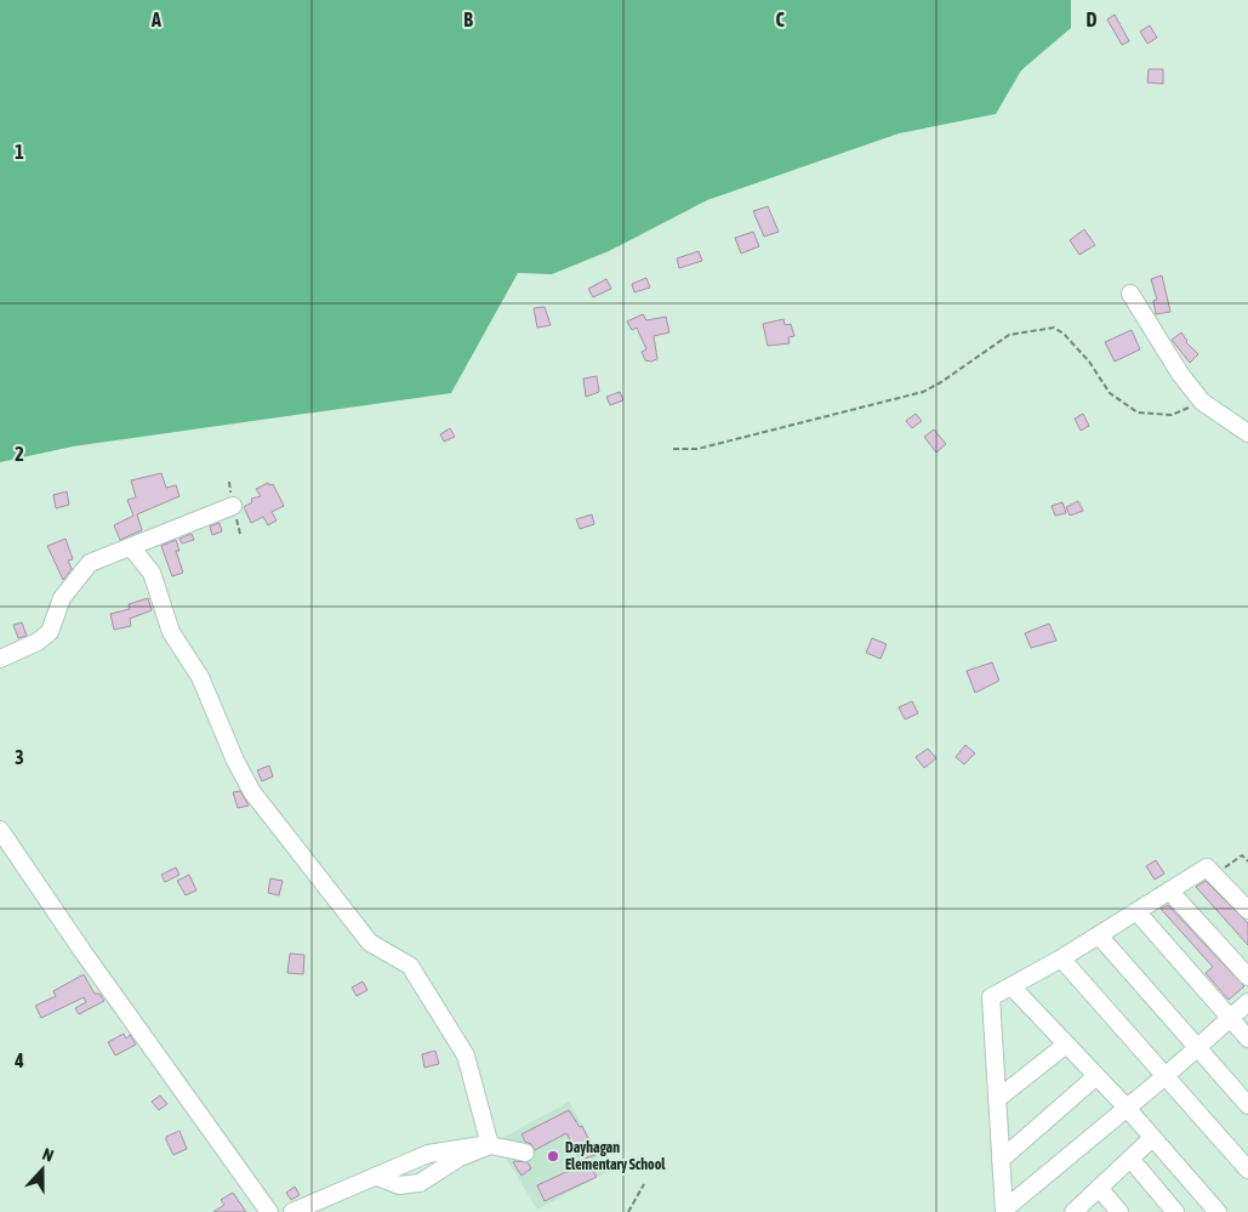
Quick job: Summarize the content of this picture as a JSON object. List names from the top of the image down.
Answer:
{
  "places": ["Dayhagan Elementary School"],
  "north": "top",
  "grid": {
    "columns": [
      "A",
      "B",
      "C",
      "D"
    ],
    "rows": [
      "1",
      "2",
      "3",
      "4"
    ]
  }
}
